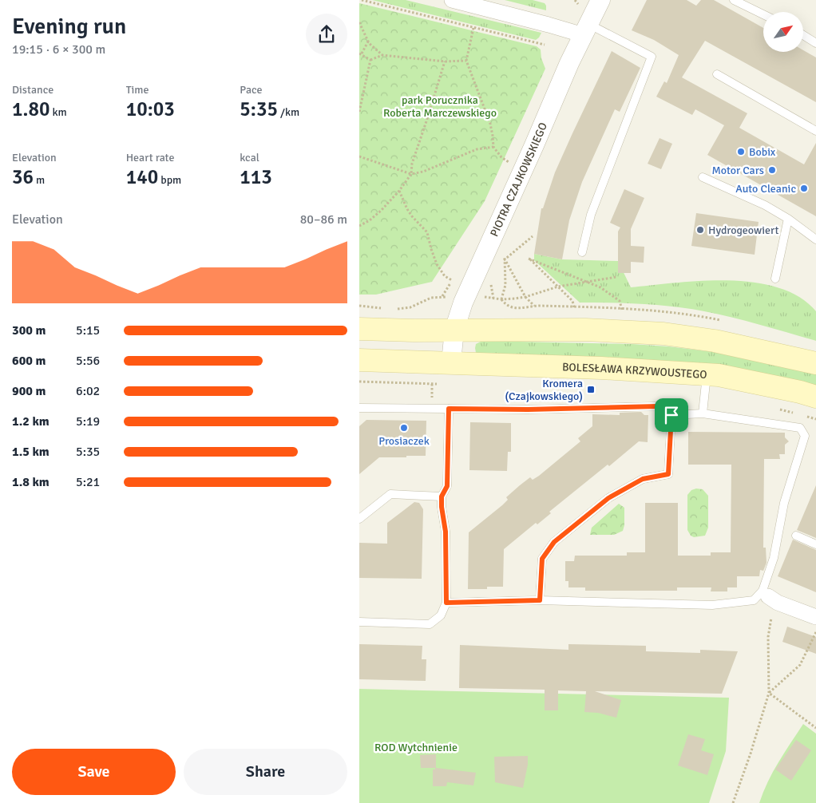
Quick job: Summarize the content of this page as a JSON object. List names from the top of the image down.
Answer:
{
  "streets": {
    "main road": ["BOLESŁAWA KRZYWOUSTEGO"],
    "street": ["PIOTRA CZAJKOWSKIEGO"]
  },
  "crossings": [
    ["PIOTRA CZAJKOWSKIEGO", "BOLESŁAWA KRZYWOUSTEGO"]
  ],
  "parks": ["park Porucznika Roberta Marczewskiego", "ROD Wytchnienie"],
  "places": {
    "other": [
      "Bobix",
      "Motor Cars",
      "Auto Cleanic",
      "Hydrogeowiert",
      "Prosiaczek"
    ],
    "transit": ["Kromera (Czajkowskiego)"]
  },
  "north": "top right",
  "page": {
    "heading": ["Evening run", "19:15 · 6 × 300 m"],
    "stats": [
      ["Distance", "1.80 km"],
      ["Time", "10:03"],
      ["Pace", "5:35 /km"],
      ["Elevation", "36 m"],
      ["Heart rate", "140 bpm"],
      ["kcal", "113"]
    ],
    "chart": ["Elevation", "80–86 m"],
    "list": [
      {
        "name": "300 m",
        "note": "5:15"
      },
      {
        "name": "600 m",
        "note": "5:56"
      },
      {
        "name": "900 m",
        "note": "6:02"
      },
      {
        "name": "1.2 km",
        "note": "5:19"
      },
      {
        "name": "1.5 km",
        "note": "5:35"
      },
      {
        "name": "1.8 km",
        "note": "5:21"
      }
    ],
    "buttons": ["Save", "Share"]
  }
}
